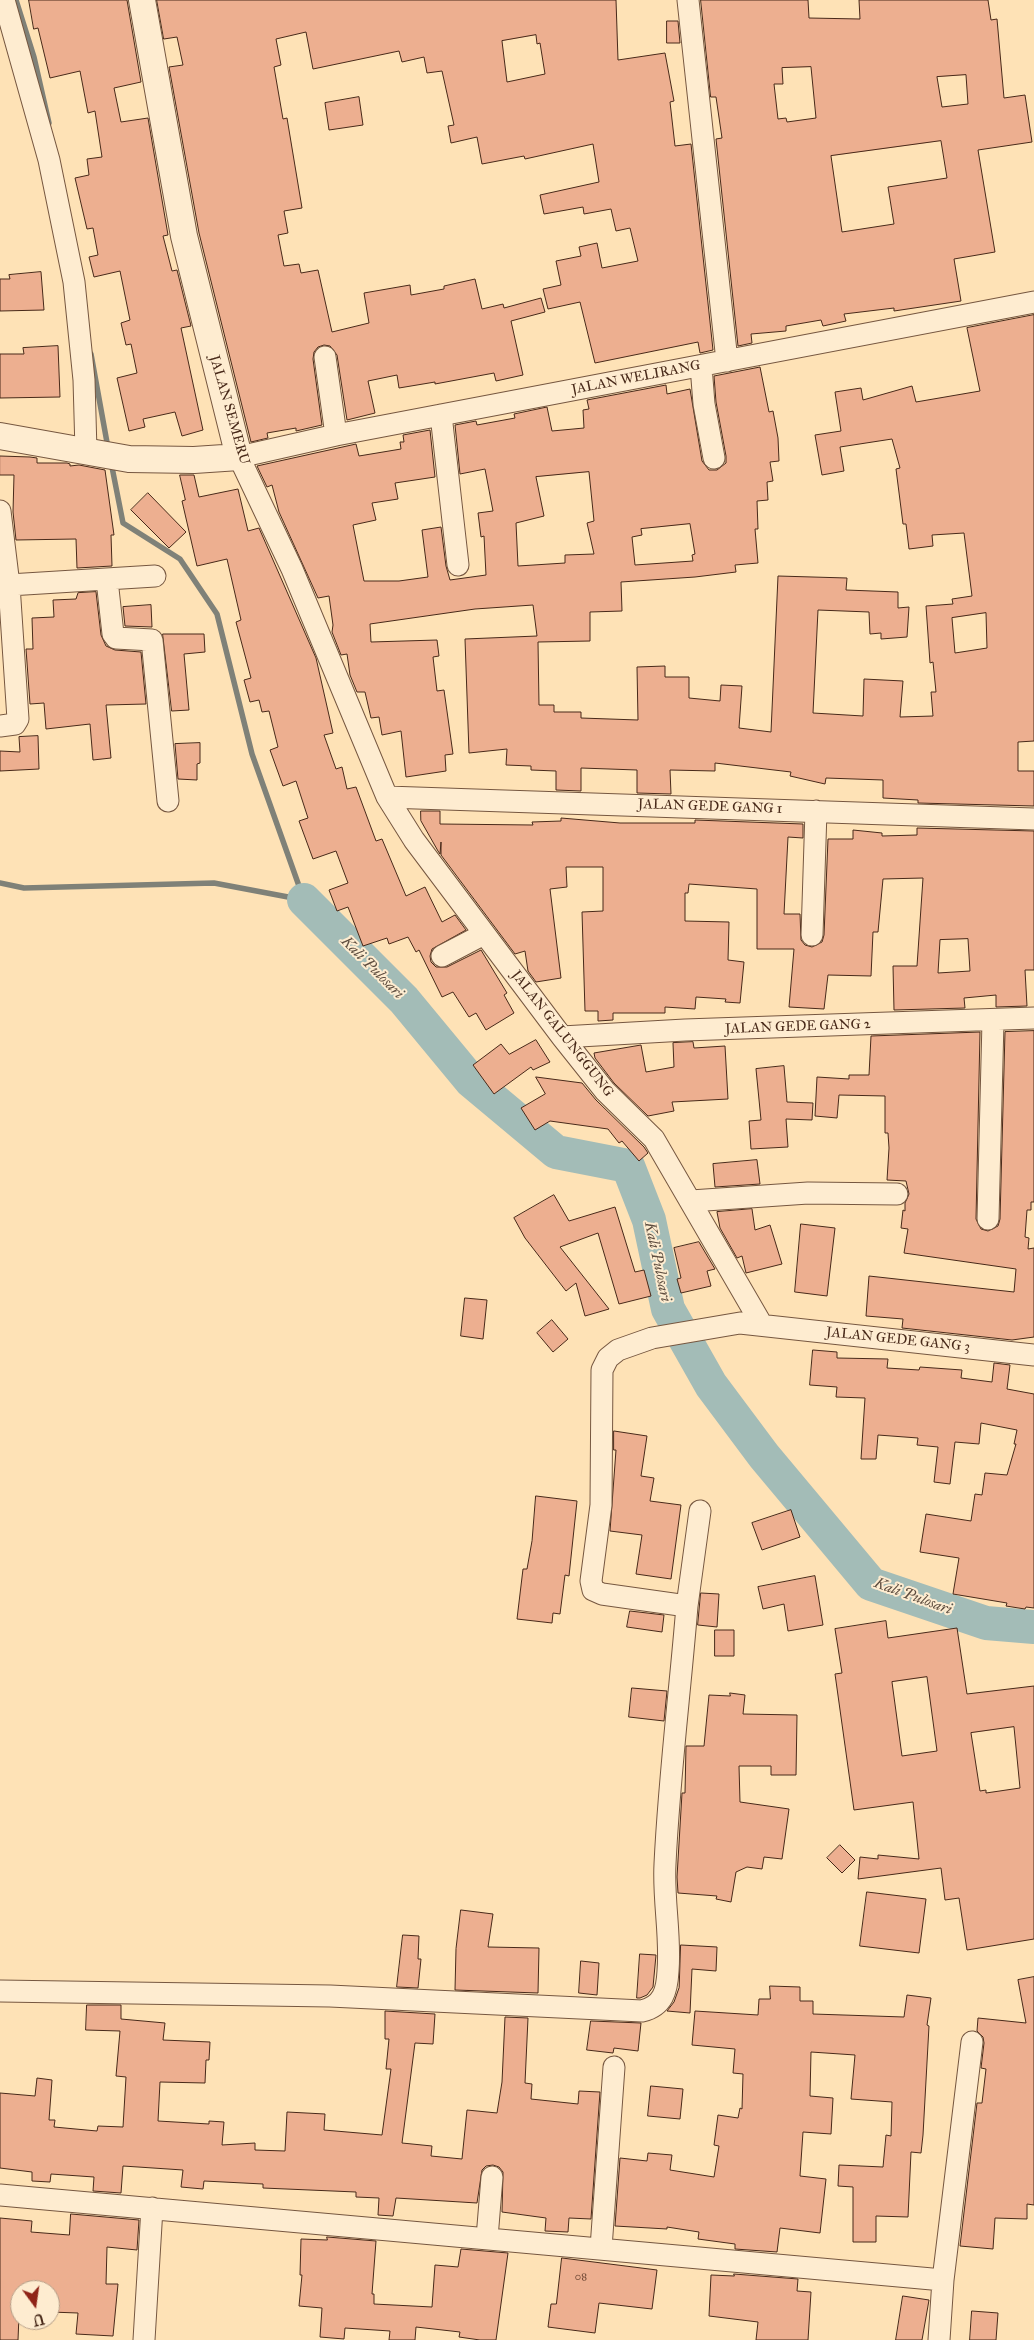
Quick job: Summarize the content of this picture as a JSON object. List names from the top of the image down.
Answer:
{
  "streets": {
    "street": [
      "JALAN WELIRANG",
      "JALAN SEMERU",
      "JALAN GEDE GANG 1",
      "JALAN GEDE GANG 2",
      "JALAN GALUNGGUNG",
      "JALAN GEDE GANG 3"
    ]
  },
  "crossings": [
    ["JALAN WELIRANG", "JALAN SEMERU"],
    ["JALAN SEMERU", "JALAN GEDE GANG 1"],
    ["JALAN SEMERU", "JALAN GALUNGGUNG"],
    ["JALAN GEDE GANG 1", "JALAN GALUNGGUNG"],
    ["JALAN GEDE GANG 2", "JALAN GALUNGGUNG"],
    ["JALAN GALUNGGUNG", "JALAN GEDE GANG 3"]
  ],
  "water": ["Kali Pulosari"],
  "house_numbers": ["08"],
  "north": "bottom"
}
